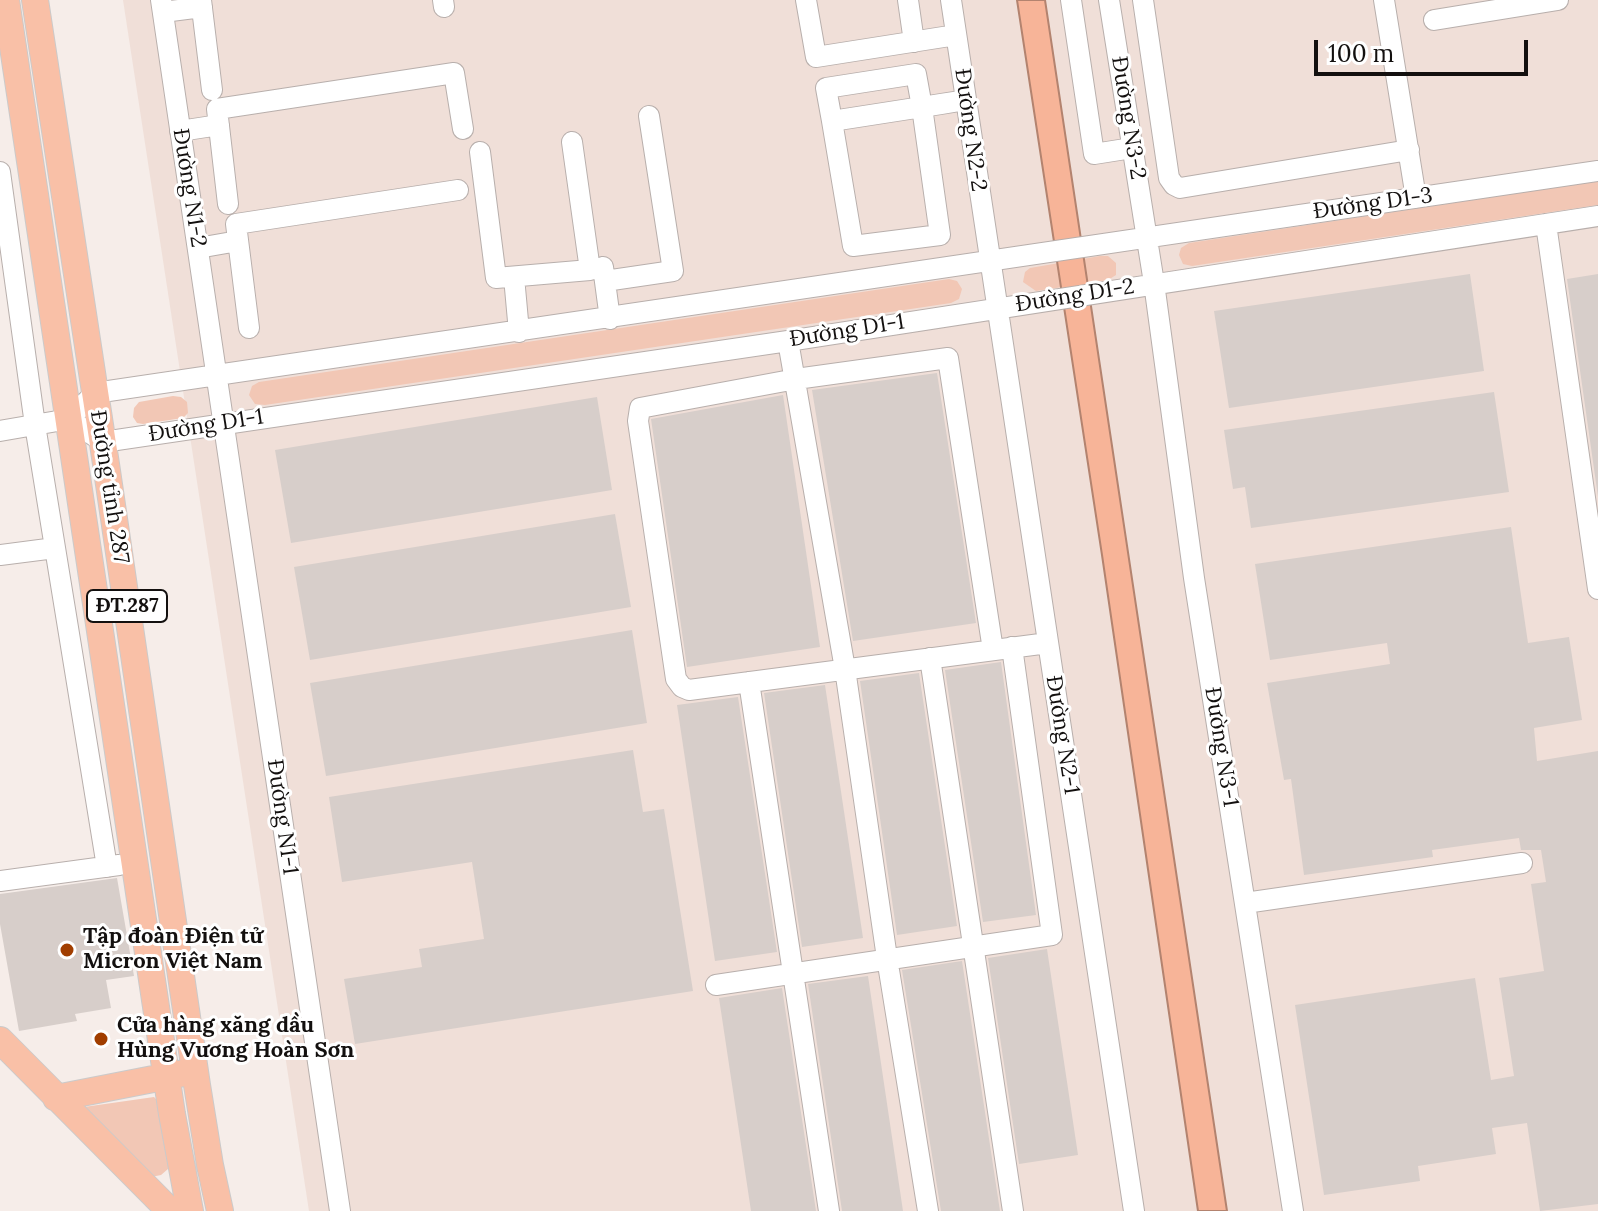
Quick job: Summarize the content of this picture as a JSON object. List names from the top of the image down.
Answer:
{
  "streets": {
    "main road": ["Đường tỉnh 287", "ĐT.287"],
    "street": [
      "Đường N3-2",
      "Đường N2-2",
      "Đường N1-2",
      "Đường D1-3",
      "Đường D1-2",
      "Đường D1-1",
      "Đường N2-1",
      "Đường N3-1",
      "Đường N1-1"
    ]
  },
  "crossings": [
    ["Đường N3-2", "Đường D1-3"],
    ["Đường N3-2", "Đường D1-2"],
    ["Đường N3-2", "Đường N3-1"],
    ["Đường N2-2", "Đường N2-1"],
    ["Đường N1-2", "Đường D1-1"],
    ["Đường N1-2", "Đường N1-1"],
    ["Đường D1-3", "Đường D1-2"],
    ["Đường D1-3", "Đường N3-1"],
    ["Đường D1-2", "Đường D1-1"],
    ["Đường D1-2", "Đường N2-1"],
    ["Đường D1-2", "Đường N3-1"],
    ["Đường D1-1", "Đường tỉnh 287"],
    ["Đường D1-1", "Đường N2-1"],
    ["Đường D1-1", "Đường N1-1"]
  ],
  "places": ["Tập đoàn Điện tử Micron Việt Nam", "Cửa hàng xăng dầu Hùng Vương Hoàn Sơn"],
  "scale_bar": "100 m"
}
